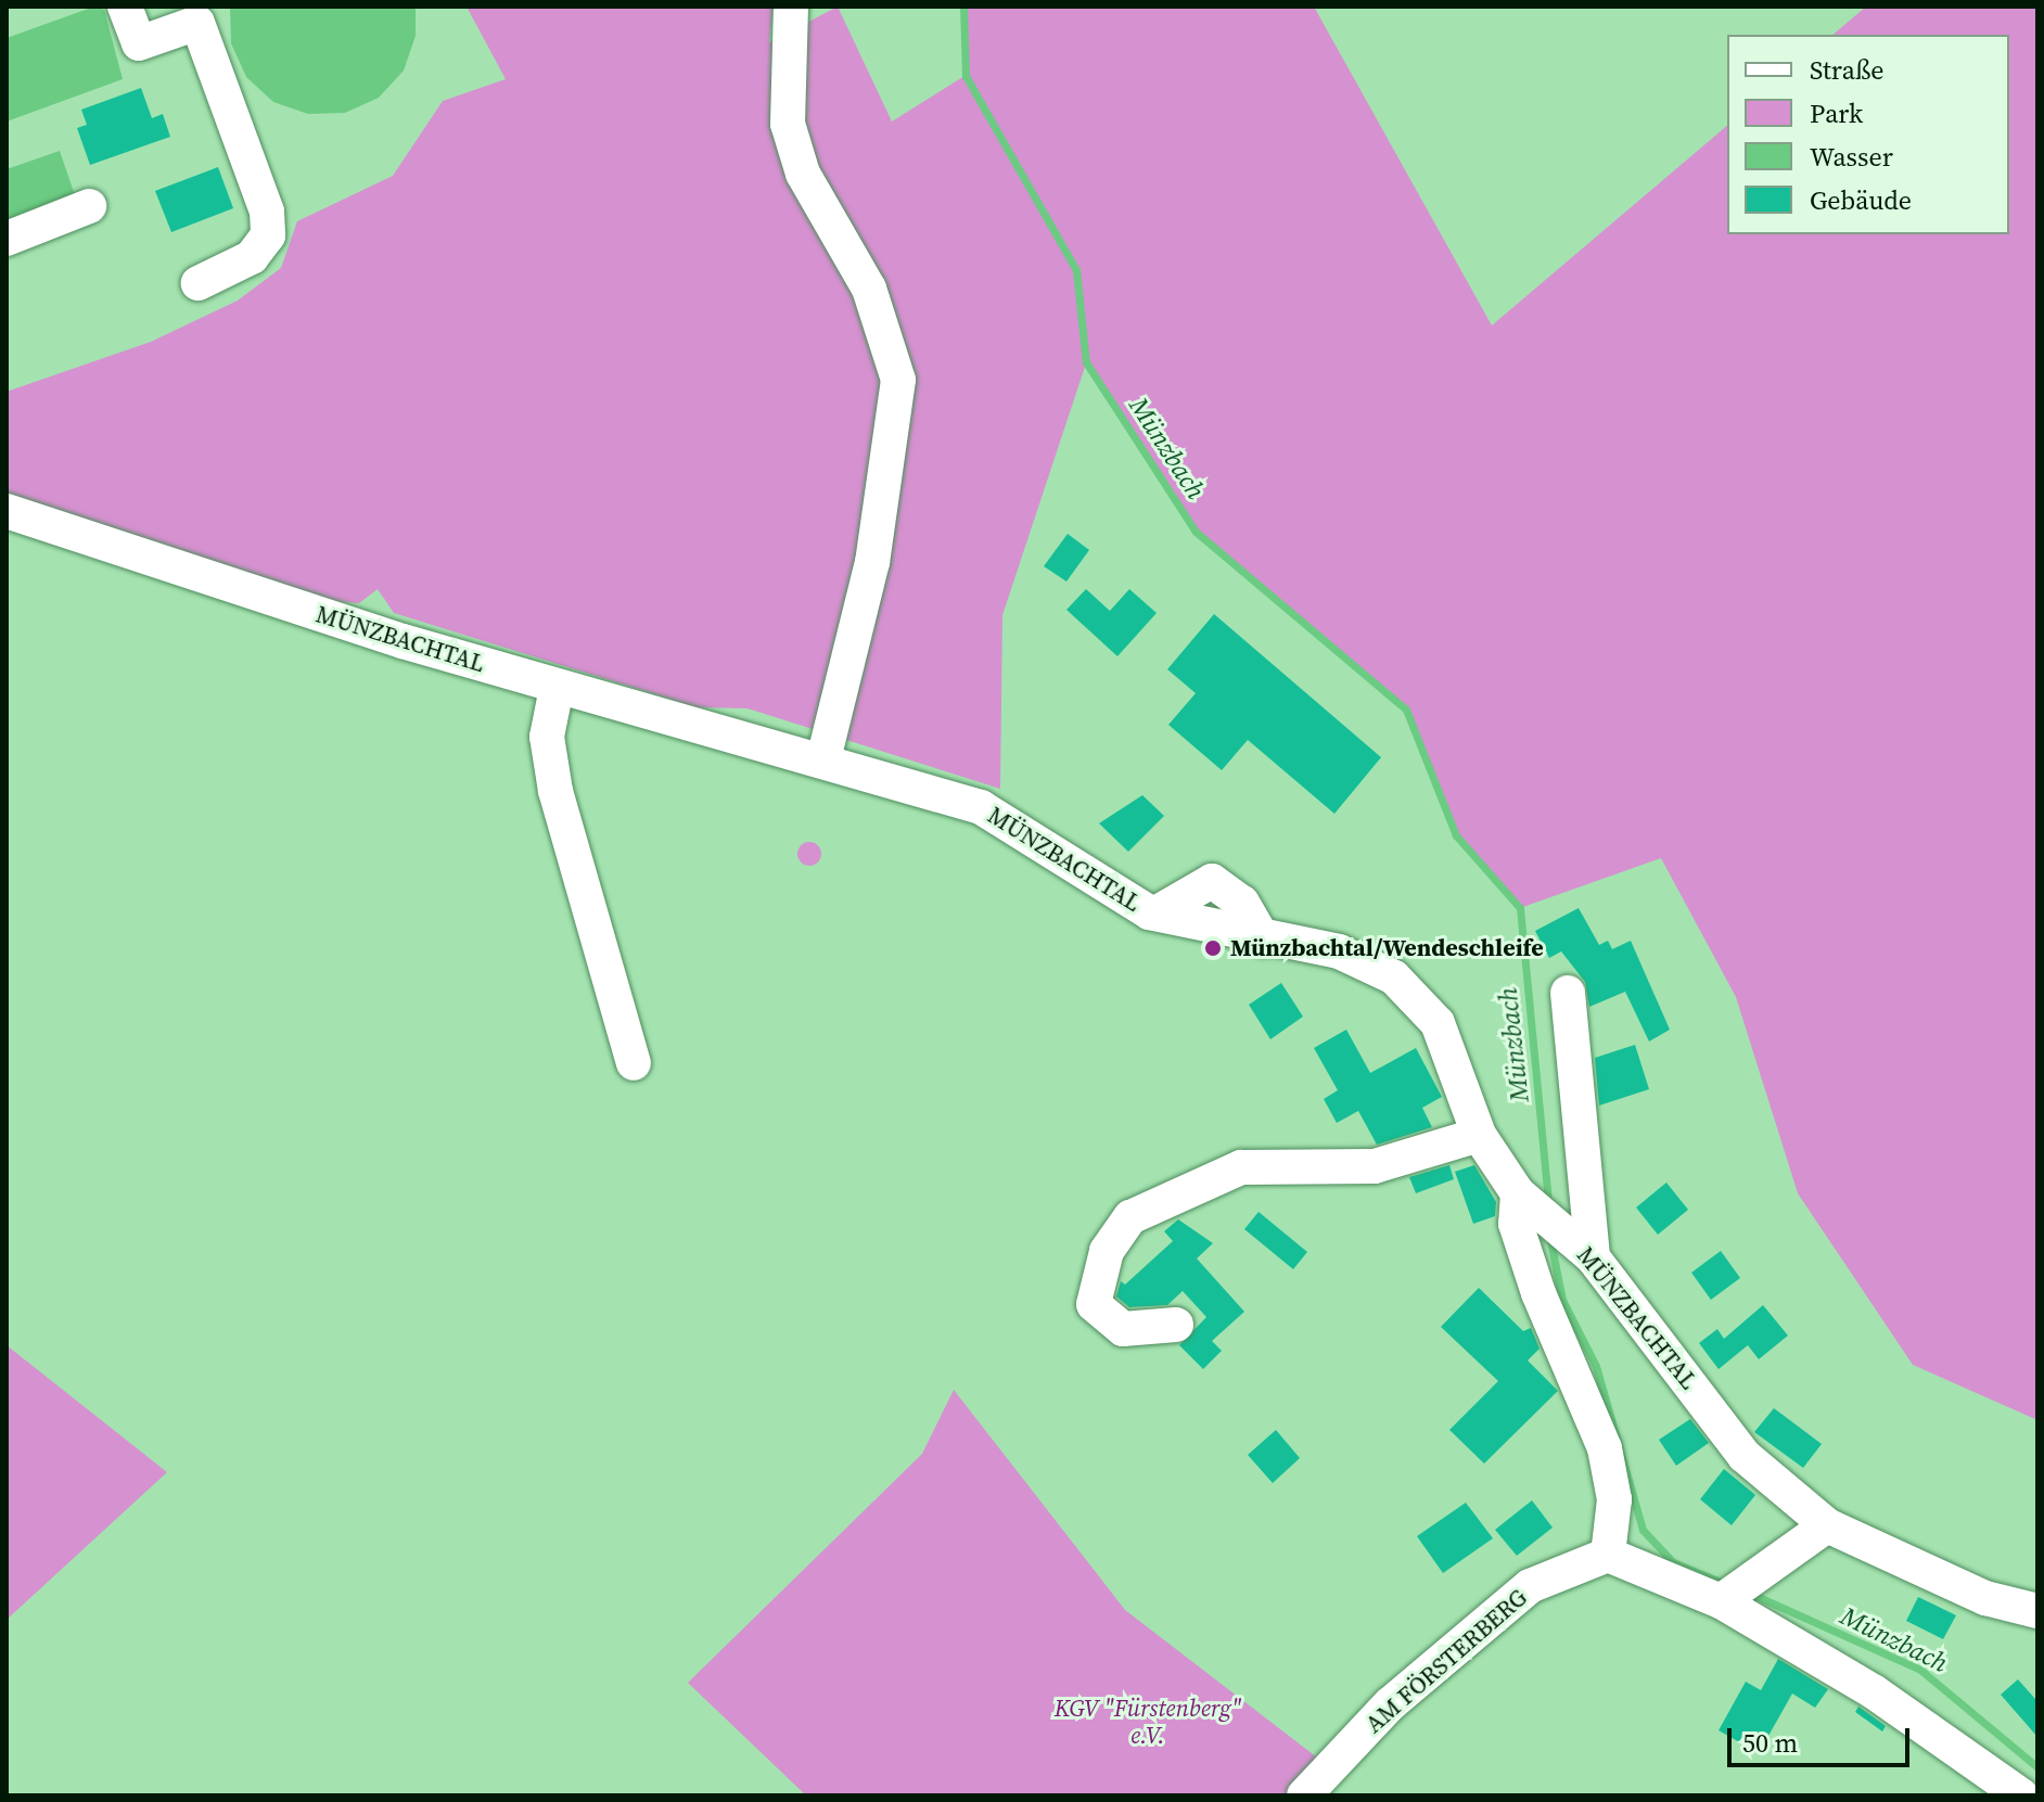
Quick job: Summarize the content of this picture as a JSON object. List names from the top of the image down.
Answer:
{
  "streets": {
    "street": ["MÜNZBACHTAL", "AM FÖRSTERBERG"]
  },
  "water": ["Münzbach"],
  "parks": ["KGV \"Fürstenberg\" e.V."],
  "places": ["Münzbachtal/Wendeschleife"],
  "legend": [
    "Straße",
    "Park",
    "Wasser",
    "Gebäude"
  ],
  "scale_bar": "50 m"
}
